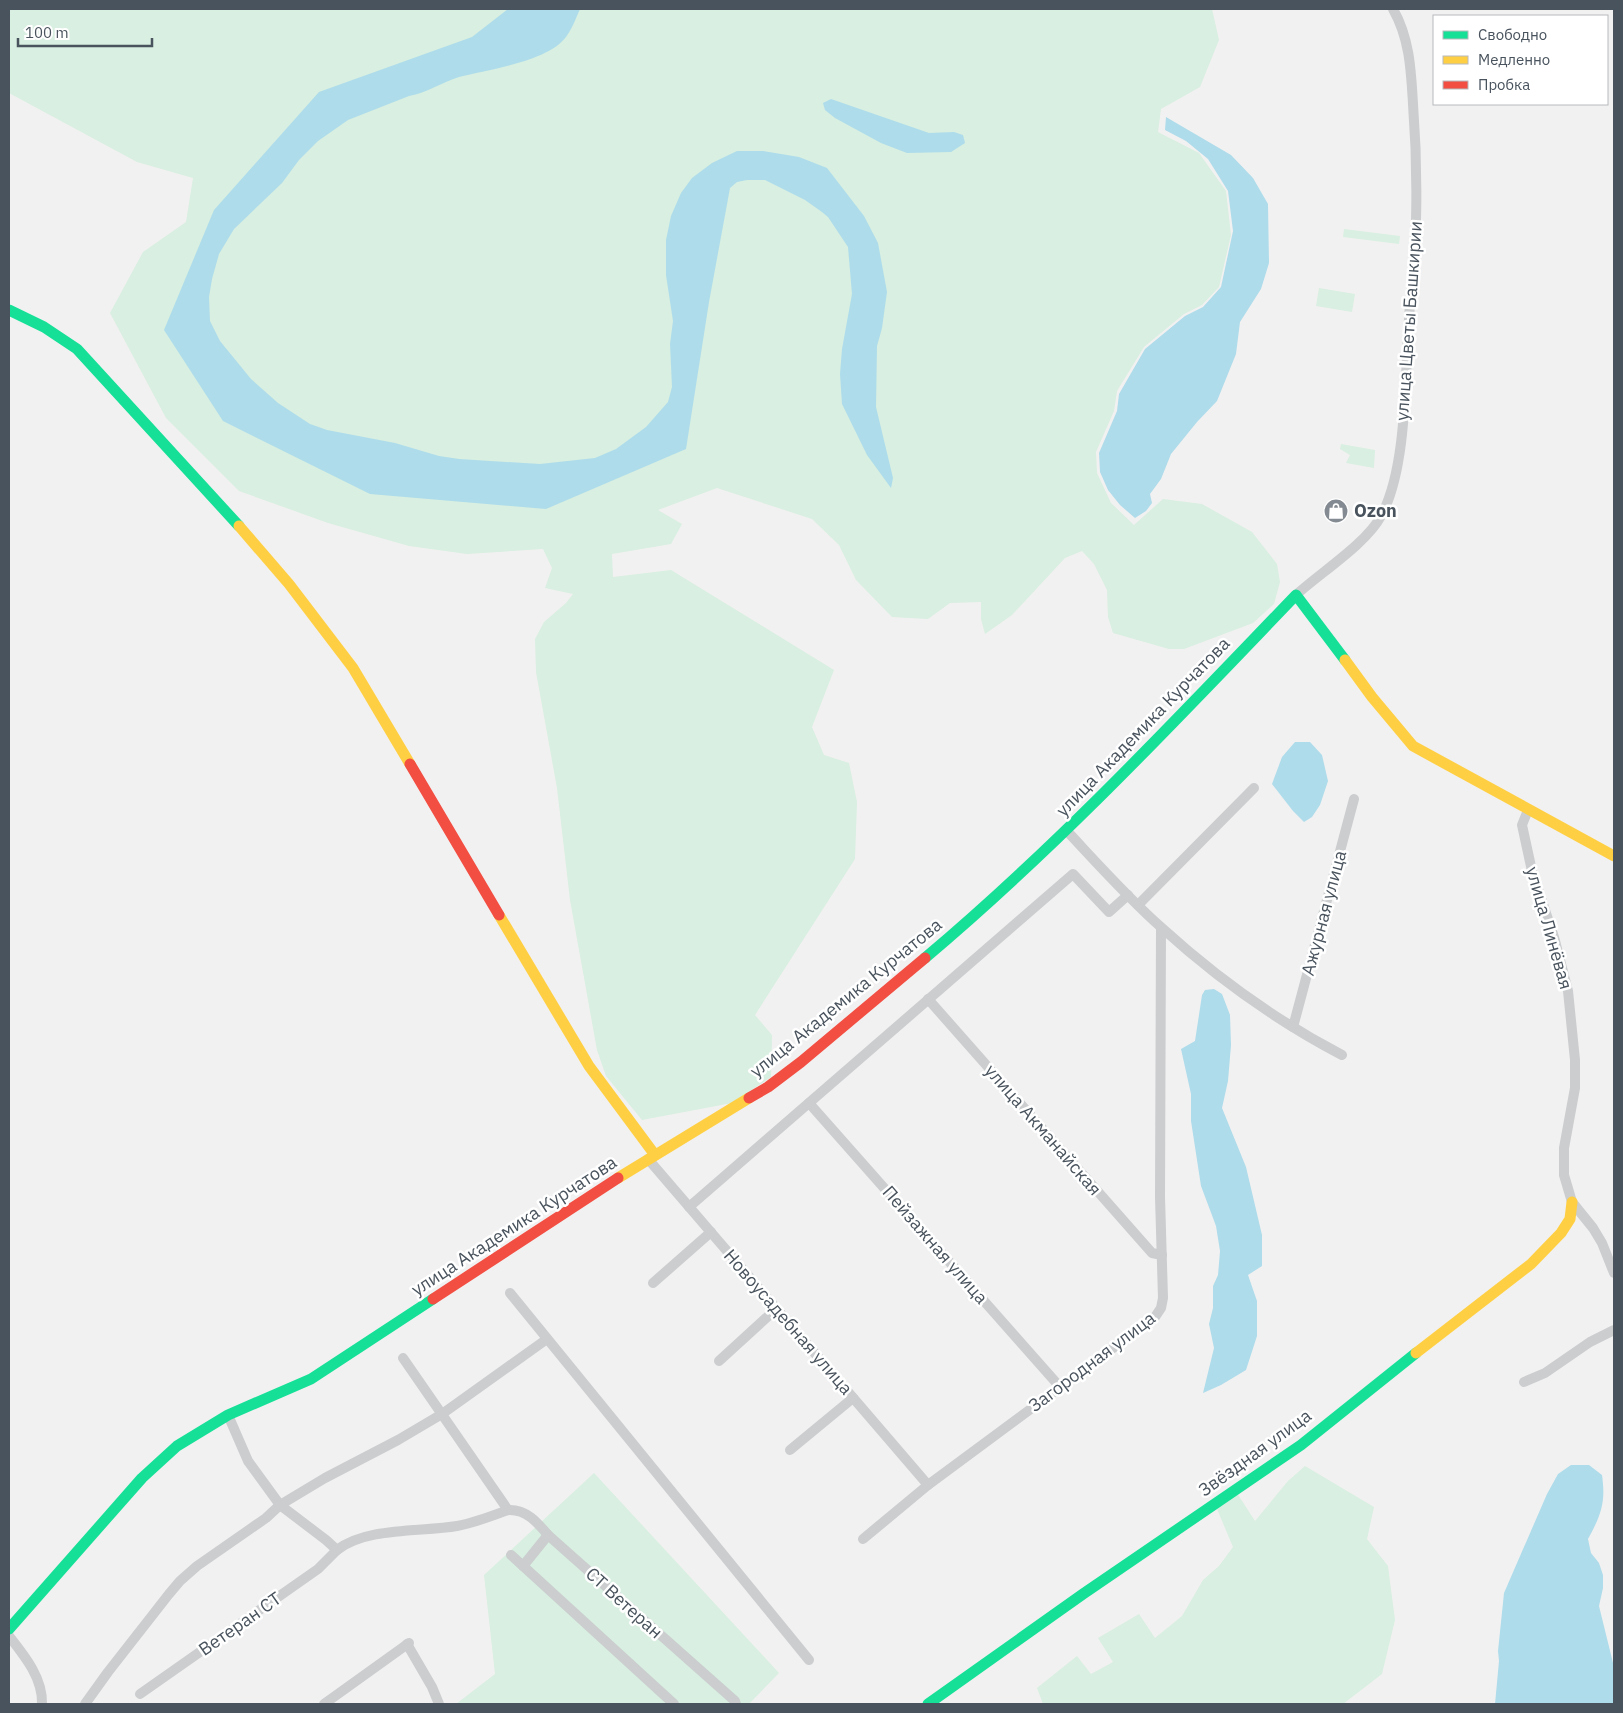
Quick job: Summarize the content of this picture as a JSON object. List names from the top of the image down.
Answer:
{
  "streets": {
    "street": [
      "улица Цветы Башкирии",
      "улица Академика Курчатова",
      "Ажурная улица",
      "улица Линёвая",
      "улица Акманайская",
      "Пейзажная улица",
      "Новоусадебная улица",
      "Загородная улица",
      "Звёздная улица",
      "СТ Ветеран",
      "Ветеран СТ"
    ]
  },
  "crossings": [
    ["улица Цветы Башкирии", "улица Академика Курчатова"],
    ["улица Академика Курчатова", "Новоусадебная улица"],
    ["улица Линёвая", "Звёздная улица"],
    ["улица Акманайская", "Загородная улица"],
    ["Пейзажная улица", "Загородная улица"],
    ["Новоусадебная улица", "Загородная улица"],
    ["СТ Ветеран", "Ветеран СТ"]
  ],
  "places": {
    "shop": ["Ozon"]
  },
  "legend": ["Свободно", "Медленно", "Пробка"],
  "scale_bar": "100 m"
}
